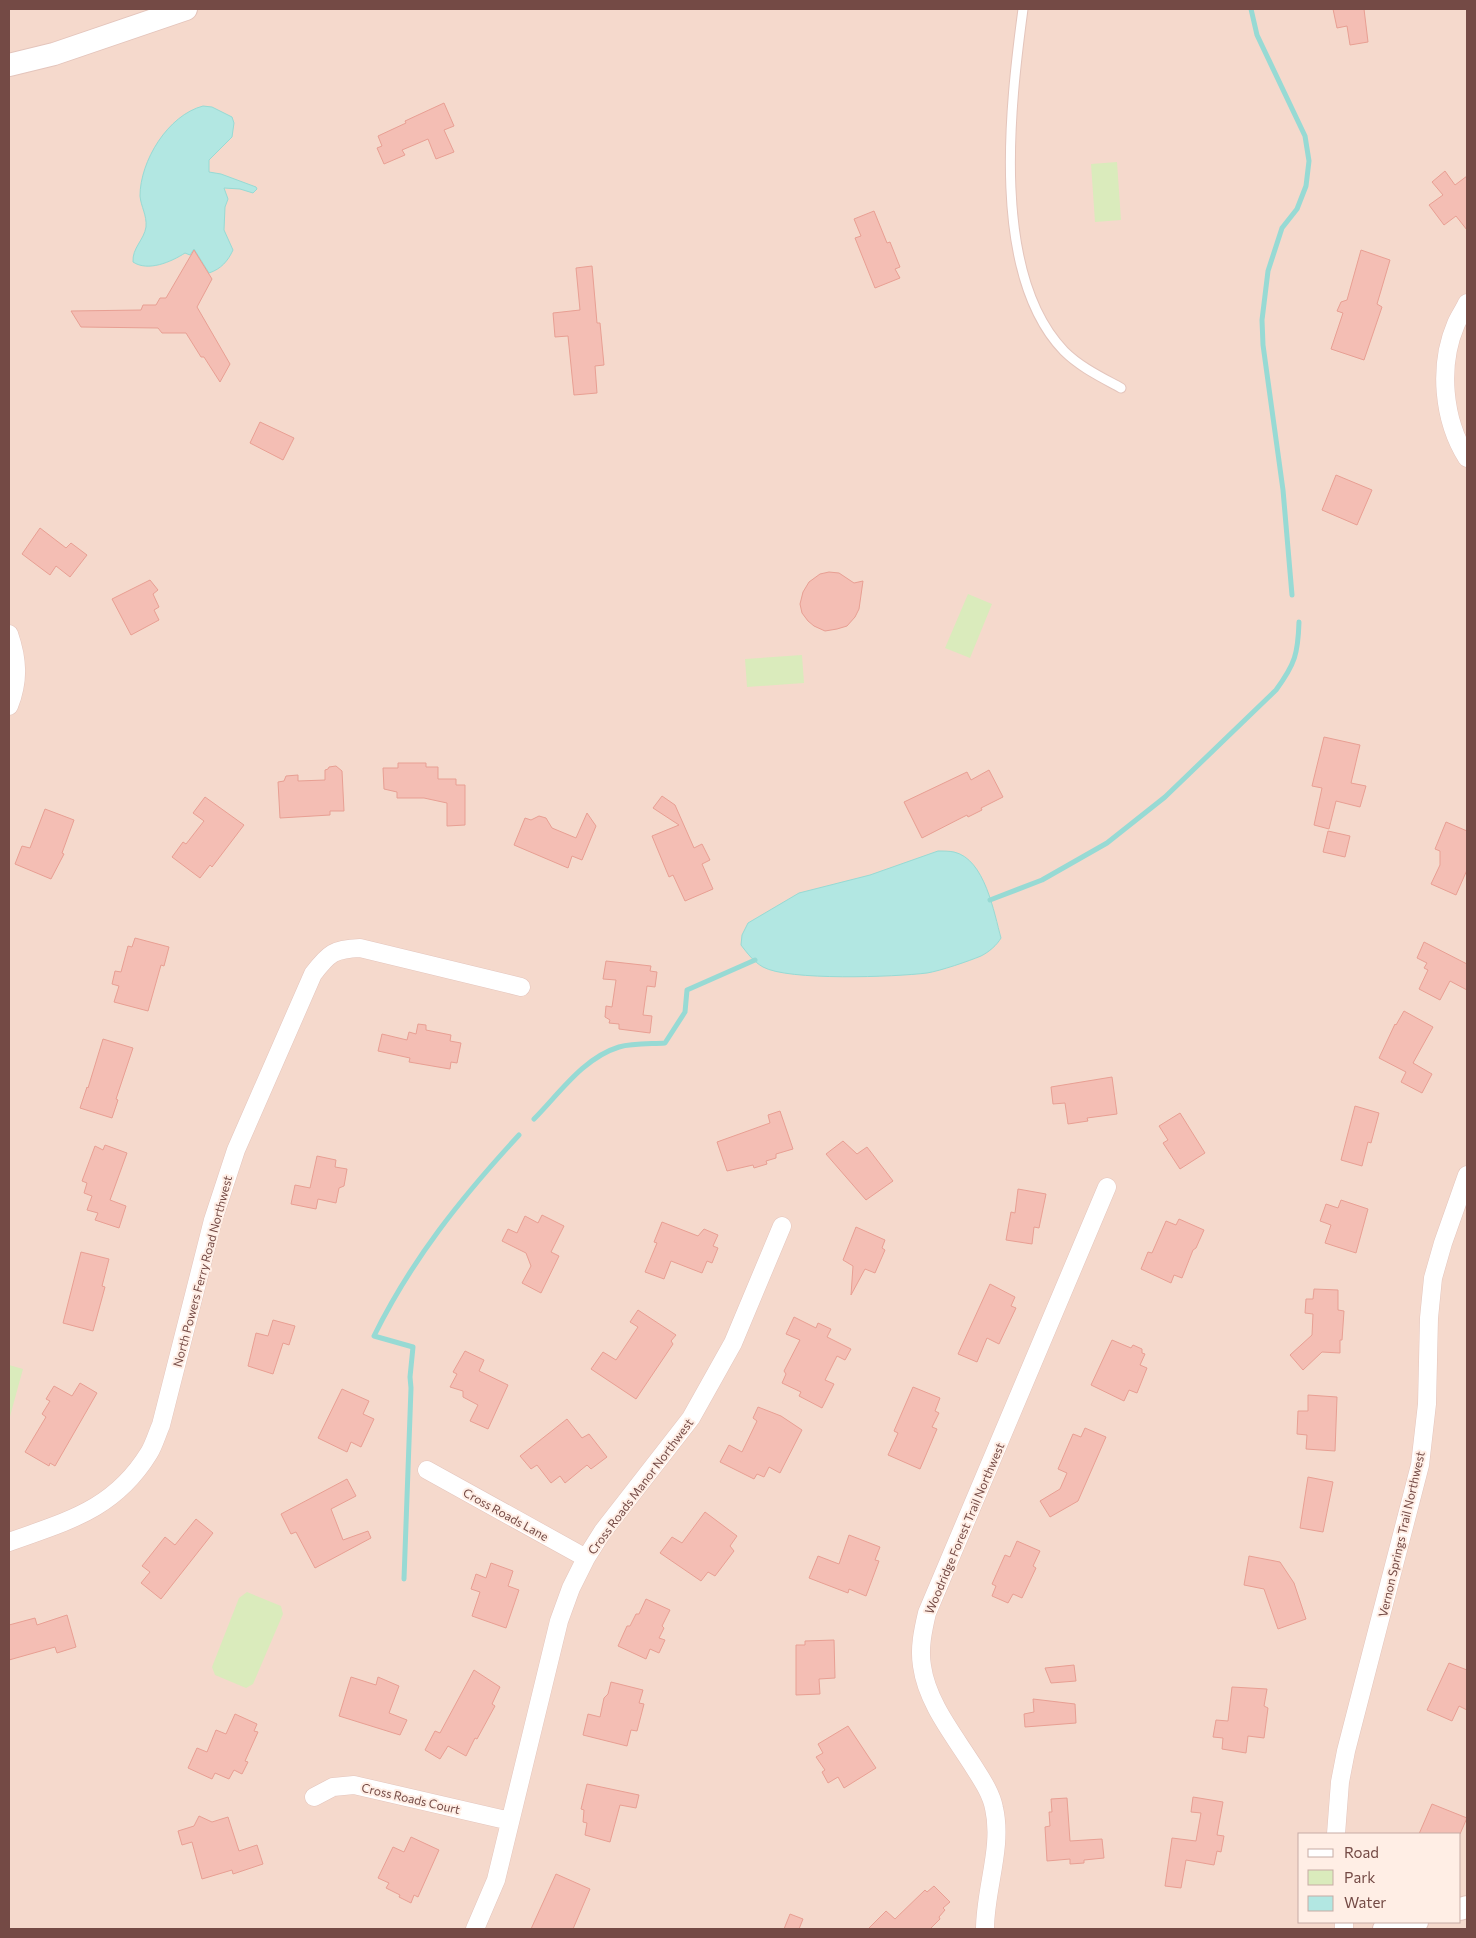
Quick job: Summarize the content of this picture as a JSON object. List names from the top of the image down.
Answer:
{
  "streets": {
    "street": [
      "North Powers Ferry Road Northwest",
      "Cross Roads Manor Northwest",
      "Cross Roads Lane",
      "Woodridge Forest Trail Northwest",
      "Vernon Springs Trail Northwest",
      "Cross Roads Court"
    ]
  },
  "crossings": [
    ["Cross Roads Manor Northwest", "Cross Roads Lane"],
    ["Cross Roads Manor Northwest", "Cross Roads Court"]
  ],
  "legend": ["Road", "Park", "Water"]
}
